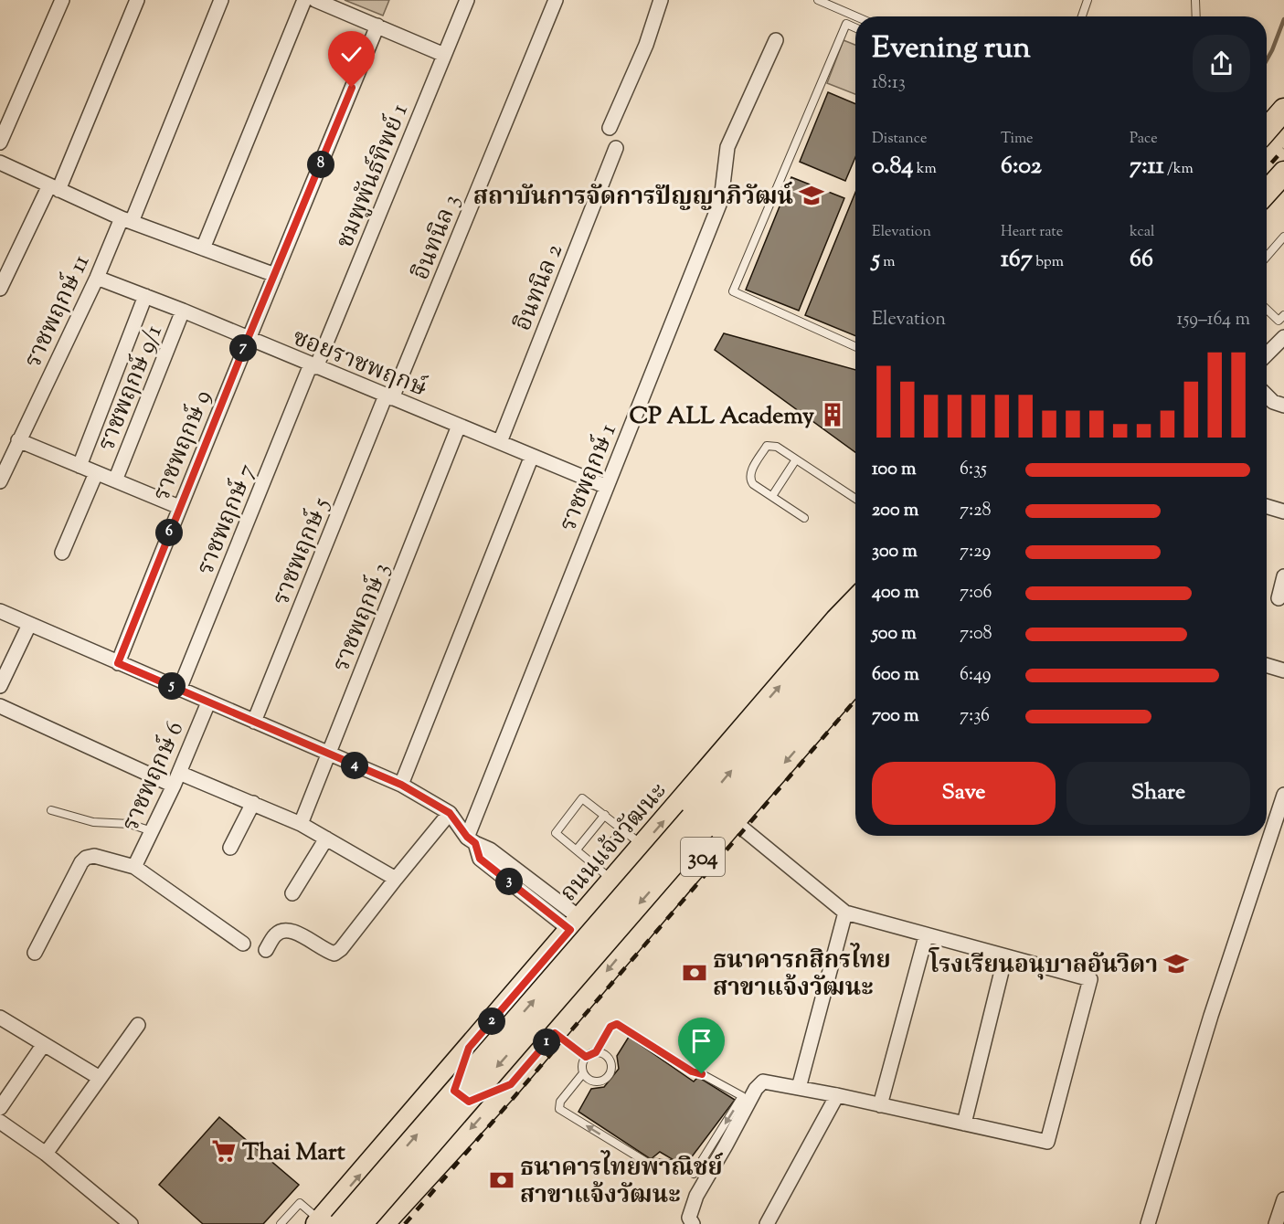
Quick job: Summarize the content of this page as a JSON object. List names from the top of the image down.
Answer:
{
  "streets": {
    "main road": ["ถนนแจ้งวัฒนะ", "304"],
    "street": [
      "ชมพูพันธ์ทิพย์ 1",
      "อินทนิล 3",
      "อินทนิล 2",
      "ราชพฤกษ์ 11",
      "ซอยราชพฤกษ์",
      "ราชพฤกษ์ 9/1",
      "ราชพฤกษ์ 9",
      "ราชพฤกษ์ 1",
      "ราชพฤกษ์ 7",
      "ราชพฤกษ์ 5",
      "ราชพฤกษ์ 3",
      "ราชพฤกษ์ 6"
    ]
  },
  "crossings": [
    ["ชมพูพันธ์ทิพย์ 1", "ซอยราชพฤกษ์"],
    ["ชมพูพันธ์ทิพย์ 1", "ราชพฤกษ์ 7"],
    ["อินทนิล 3", "ซอยราชพฤกษ์"],
    ["อินทนิล 3", "ราชพฤกษ์ 5"],
    ["อินทนิล 2", "ซอยราชพฤกษ์"],
    ["ราชพฤกษ์ 11", "ซอยราชพฤกษ์"],
    ["ราชพฤกษ์ 11", "ราชพฤกษ์ 9/1"],
    ["ซอยราชพฤกษ์", "ราชพฤกษ์ 9/1"],
    ["ซอยราชพฤกษ์", "ราชพฤกษ์ 9"],
    ["ซอยราชพฤกษ์", "ราชพฤกษ์ 1"],
    ["ซอยราชพฤกษ์", "ราชพฤกษ์ 7"],
    ["ซอยราชพฤกษ์", "ราชพฤกษ์ 5"],
    ["ซอยราชพฤกษ์", "ราชพฤกษ์ 3"],
    ["ราชพฤกษ์ 9/1", "ราชพฤกษ์ 9"]
  ],
  "places": {
    "school or university": ["สถาบันการจัดการปัญญาภิวัฒน์", "โรงเรียนอนุบาลอันวิดา"],
    "building": ["CP ALL Academy"],
    "bank": ["ธนาคารกสิกรไทย สาขาแจ้งวัฒนะ", "ธนาคารไทยพาณิชย์ สาขาแจ้งวัฒนะ"],
    "supermarket": ["Thai Mart"]
  },
  "page": {
    "heading": ["Evening run", "18:13"],
    "stats": [
      ["Distance", "0.84 km"],
      ["Time", "6:02"],
      ["Pace", "7:11 /km"],
      ["Elevation", "5 m"],
      ["Heart rate", "167 bpm"],
      ["kcal", "66"]
    ],
    "pins": [
      "8",
      "7",
      "6",
      "5",
      "4",
      "3",
      "2",
      "1"
    ],
    "chart": ["Elevation", "159–164 m"],
    "list": [
      {
        "name": "100 m",
        "note": "6:35"
      },
      {
        "name": "200 m",
        "note": "7:28"
      },
      {
        "name": "300 m",
        "note": "7:29"
      },
      {
        "name": "400 m",
        "note": "7:06"
      },
      {
        "name": "500 m",
        "note": "7:08"
      },
      {
        "name": "600 m",
        "note": "6:49"
      },
      {
        "name": "700 m",
        "note": "7:36"
      }
    ],
    "buttons": ["Save", "Share"]
  }
}
